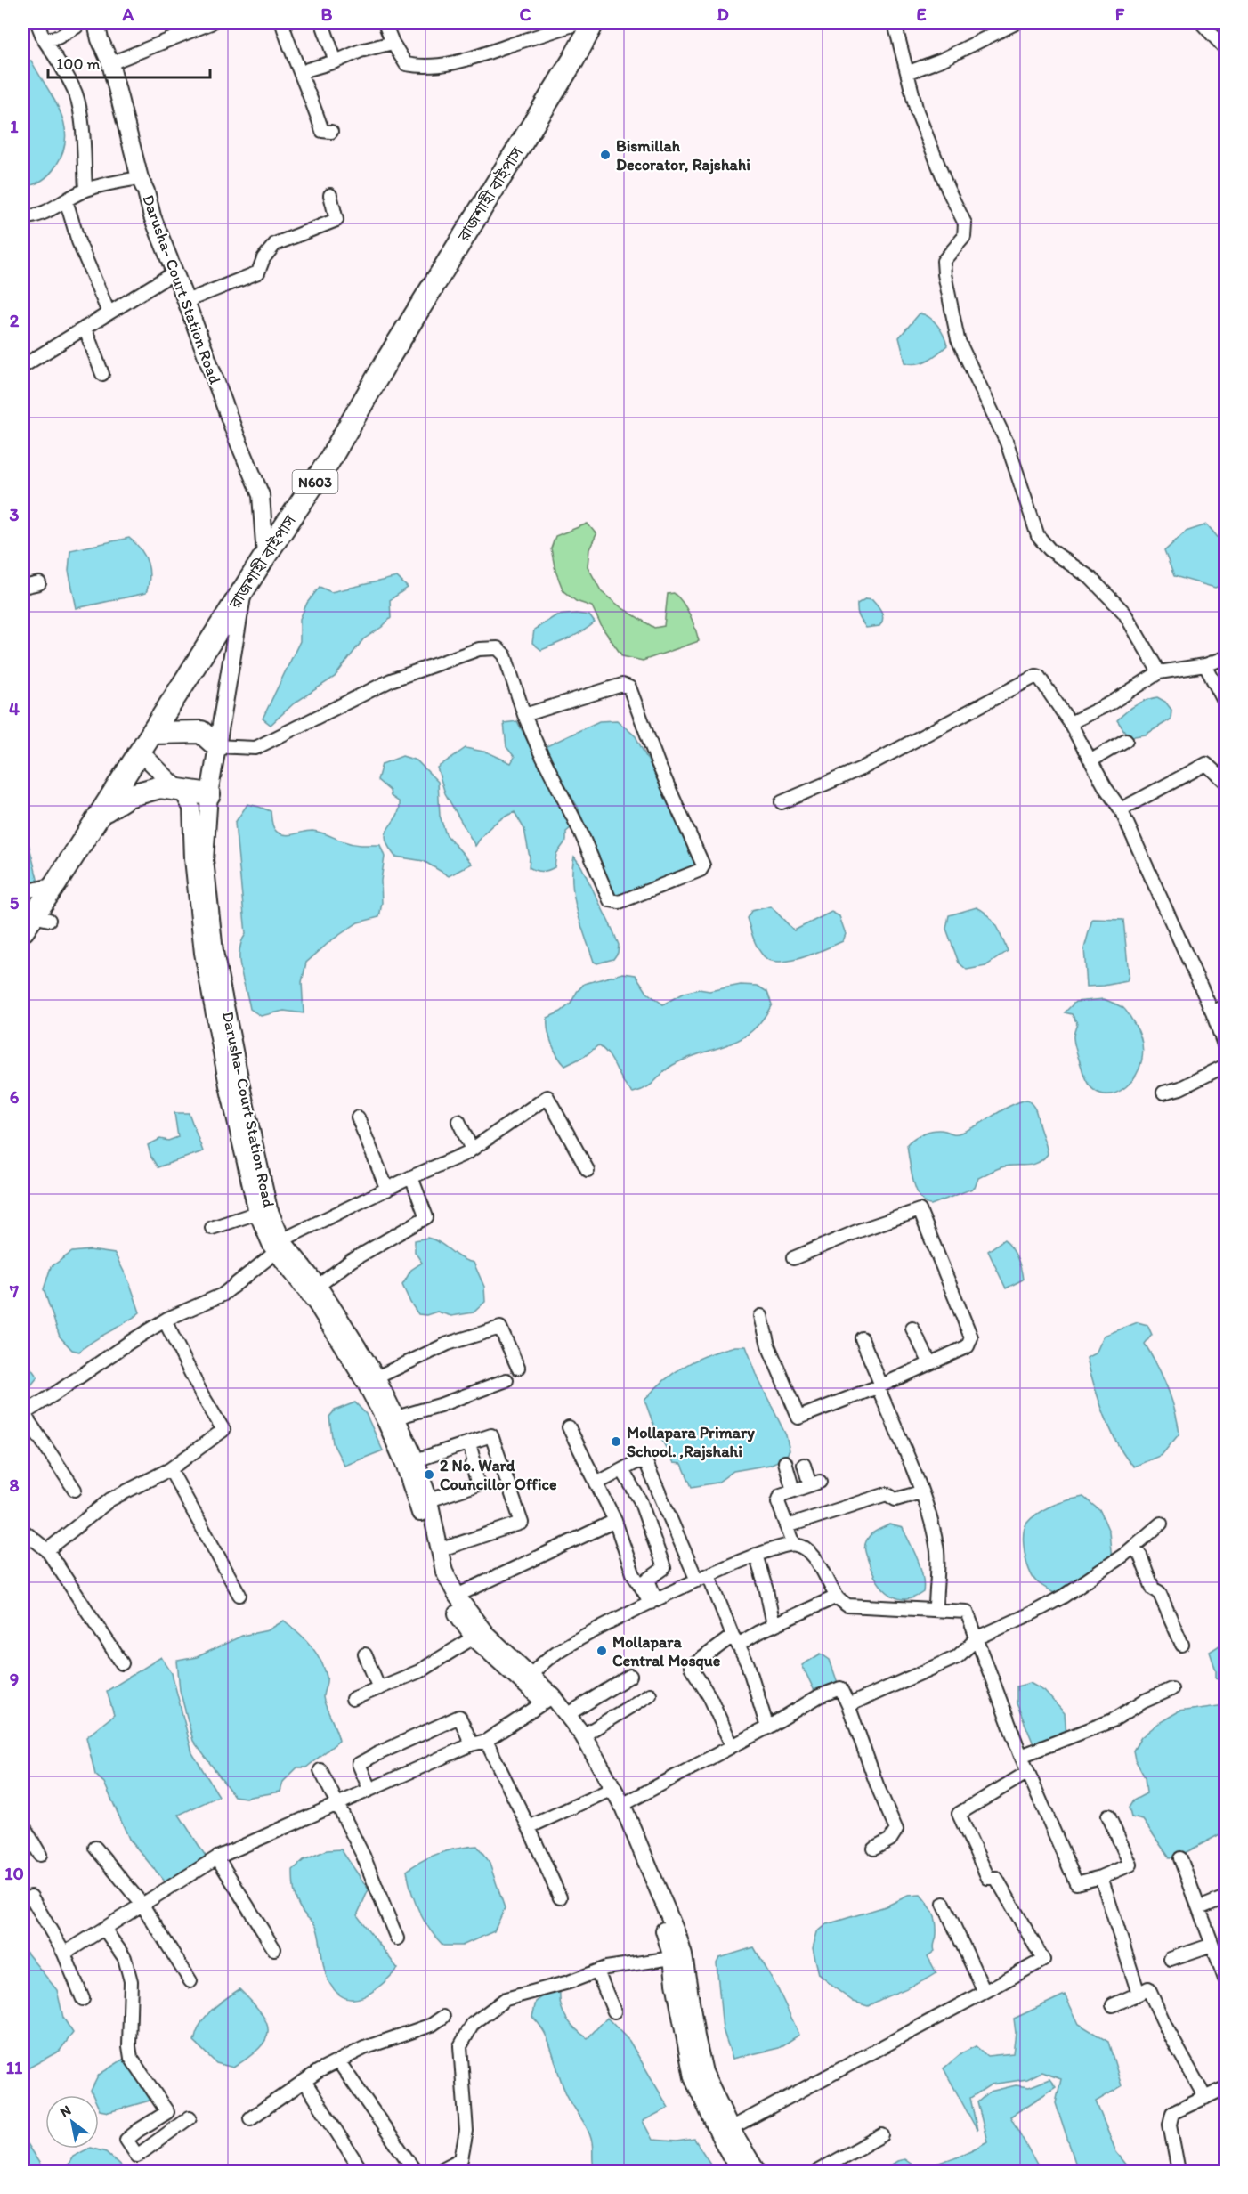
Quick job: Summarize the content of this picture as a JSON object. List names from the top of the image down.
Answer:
{
  "streets": {
    "highway": ["রাজশাহী বাইপাস", "N603"],
    "street": ["Darusha- Court Station Road"]
  },
  "crossings": [
    ["রাজশাহী বাইপাস", "Darusha- Court Station Road"]
  ],
  "places": [
    "Bismillah Decorator, Rajshahi",
    "Mollapara Primary School. ,Rajshahi",
    "2 No. Ward Councillor Office",
    "Mollapara Central Mosque"
  ],
  "scale_bar": "100 m",
  "north": "top left",
  "grid": {
    "columns": [
      "A",
      "B",
      "C",
      "D",
      "E",
      "F"
    ],
    "rows": [
      "1",
      "2",
      "3",
      "4",
      "5",
      "6",
      "7",
      "8",
      "9",
      "10",
      "11"
    ]
  }
}
